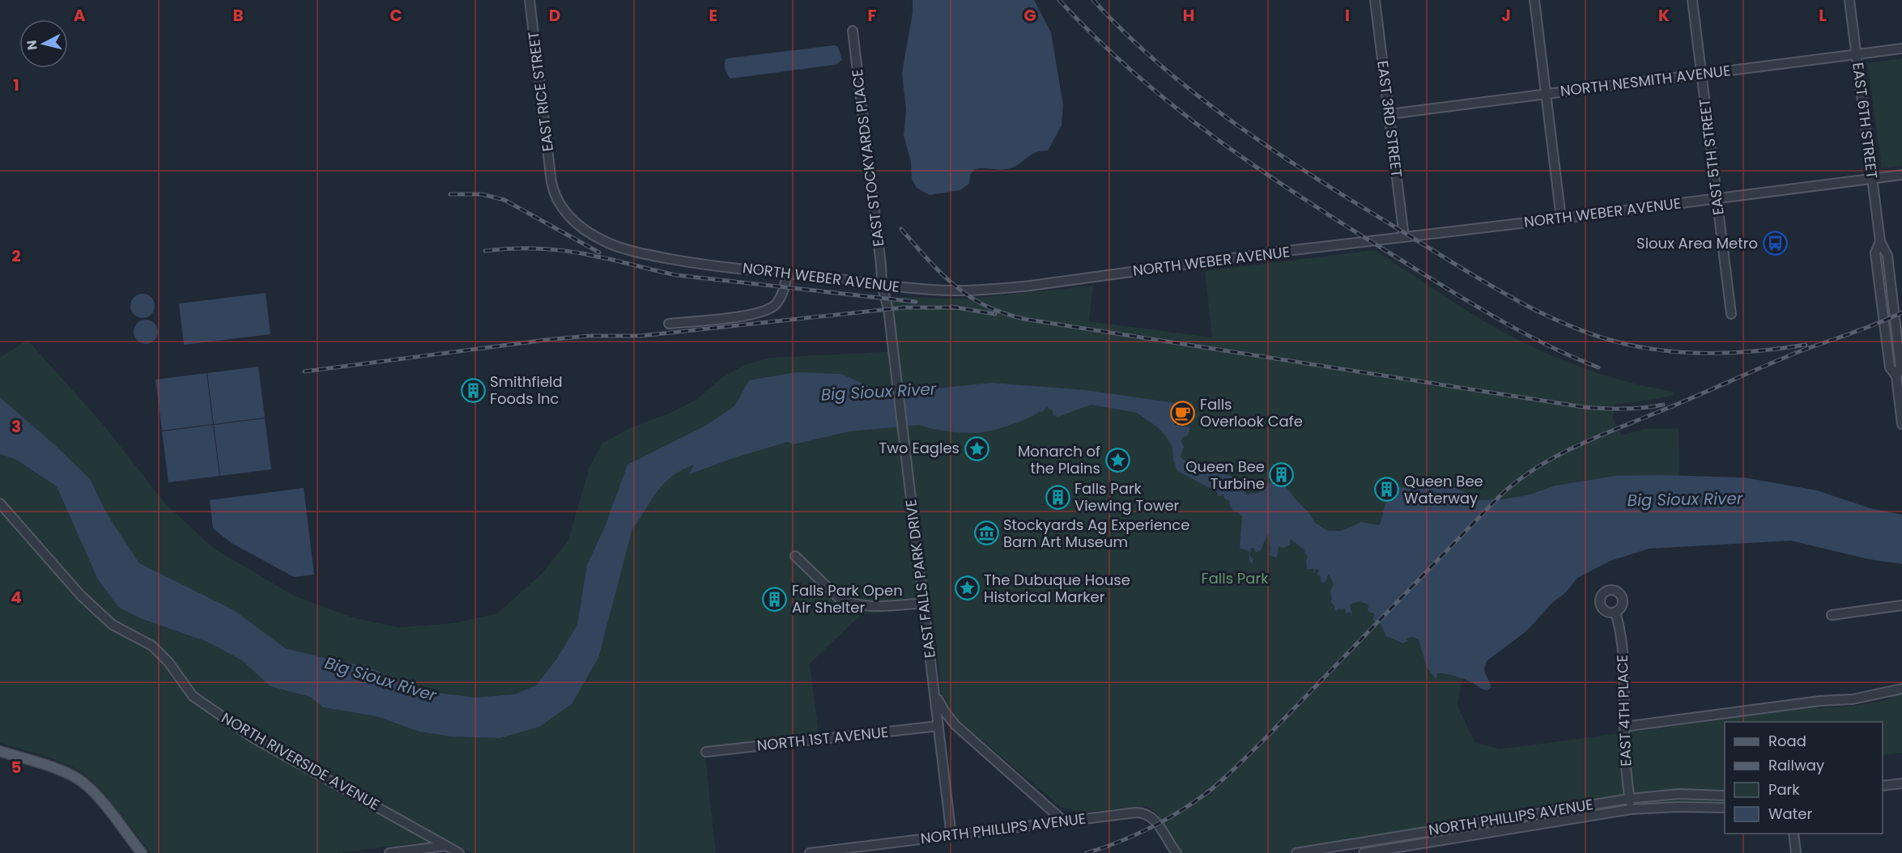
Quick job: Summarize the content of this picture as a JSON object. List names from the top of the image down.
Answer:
{
  "streets": {
    "street": [
      "NORTH NESMITH AVENUE",
      "EAST RICE STREET",
      "EAST 3RD STREET",
      "EAST 6TH STREET",
      "EAST 5TH STREET",
      "EAST STOCKYARDS PLACE",
      "NORTH WEBER AVENUE",
      "EAST FALLS PARK DRIVE",
      "EAST 4TH PLACE",
      "NORTH 1ST AVENUE",
      "NORTH RIVERSIDE AVENUE",
      "NORTH PHILLIPS AVENUE"
    ]
  },
  "crossings": [
    ["NORTH NESMITH AVENUE", "EAST 3RD STREET"],
    ["NORTH NESMITH AVENUE", "EAST 6TH STREET"],
    ["NORTH NESMITH AVENUE", "EAST 5TH STREET"],
    ["EAST RICE STREET", "NORTH WEBER AVENUE"],
    ["EAST 3RD STREET", "NORTH WEBER AVENUE"],
    ["EAST 6TH STREET", "NORTH WEBER AVENUE"],
    ["EAST 5TH STREET", "NORTH WEBER AVENUE"],
    ["EAST STOCKYARDS PLACE", "NORTH WEBER AVENUE"],
    ["EAST STOCKYARDS PLACE", "EAST FALLS PARK DRIVE"],
    ["NORTH WEBER AVENUE", "EAST FALLS PARK DRIVE"],
    ["EAST FALLS PARK DRIVE", "NORTH PHILLIPS AVENUE"],
    ["EAST 4TH PLACE", "NORTH PHILLIPS AVENUE"]
  ],
  "water": ["Big Sioux River"],
  "parks": ["Falls Park"],
  "places": {
    "bus stop": ["Sioux Area Metro"],
    "building": [
      "Smithfield Foods Inc",
      "Queen Bee Turbine",
      "Queen Bee Waterway",
      "Falls Park Viewing Tower",
      "Falls Park Open Air Shelter"
    ],
    "cafe": ["Falls Overlook Cafe"],
    "place": ["Two Eagles", "Monarch of the Plains", "The Dubuque House Historical Marker"],
    "museum": ["Stockyards Ag Experience Barn Art Museum"]
  },
  "legend": [
    "Road",
    "Railway",
    "Park",
    "Water"
  ],
  "north": "left",
  "grid": {
    "columns": [
      "A",
      "B",
      "C",
      "D",
      "E",
      "F",
      "G",
      "H",
      "I",
      "J",
      "K",
      "L"
    ],
    "rows": [
      "1",
      "2",
      "3",
      "4",
      "5"
    ]
  }
}
